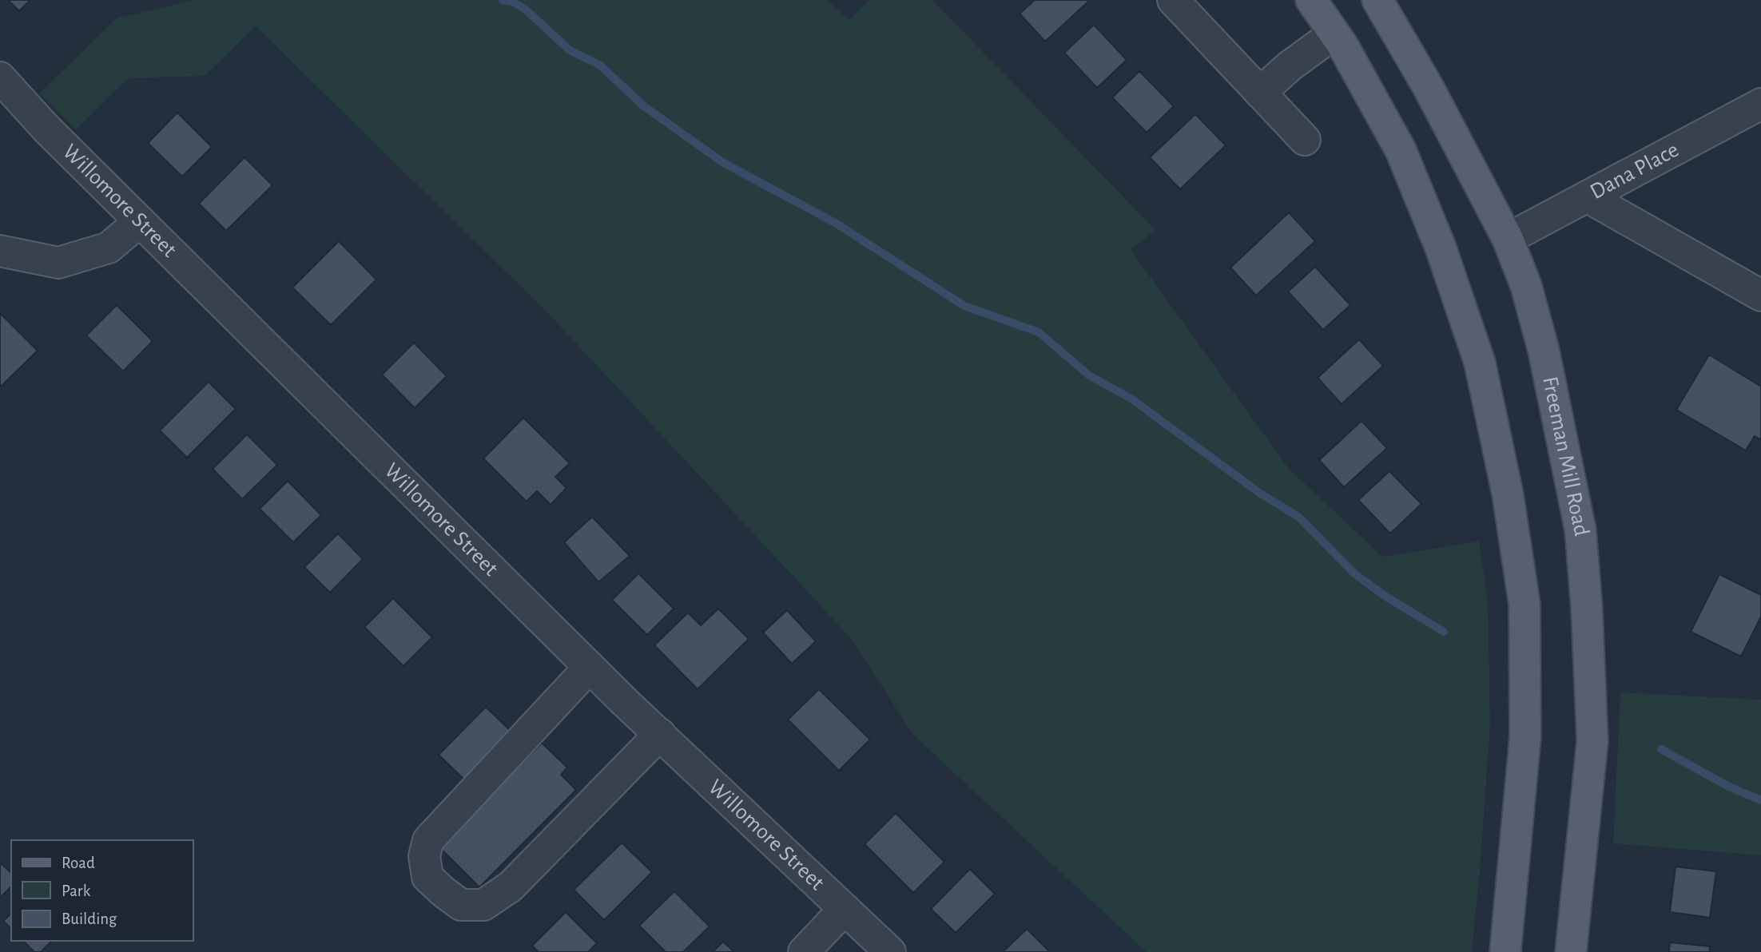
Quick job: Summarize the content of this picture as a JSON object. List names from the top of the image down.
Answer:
{
  "streets": {
    "main road": ["Freeman Mill Road"],
    "street": ["Dana Place", "Willomore Street"]
  },
  "crossings": [
    ["Dana Place", "Freeman Mill Road"]
  ],
  "legend": ["Road", "Park", "Building"]
}
